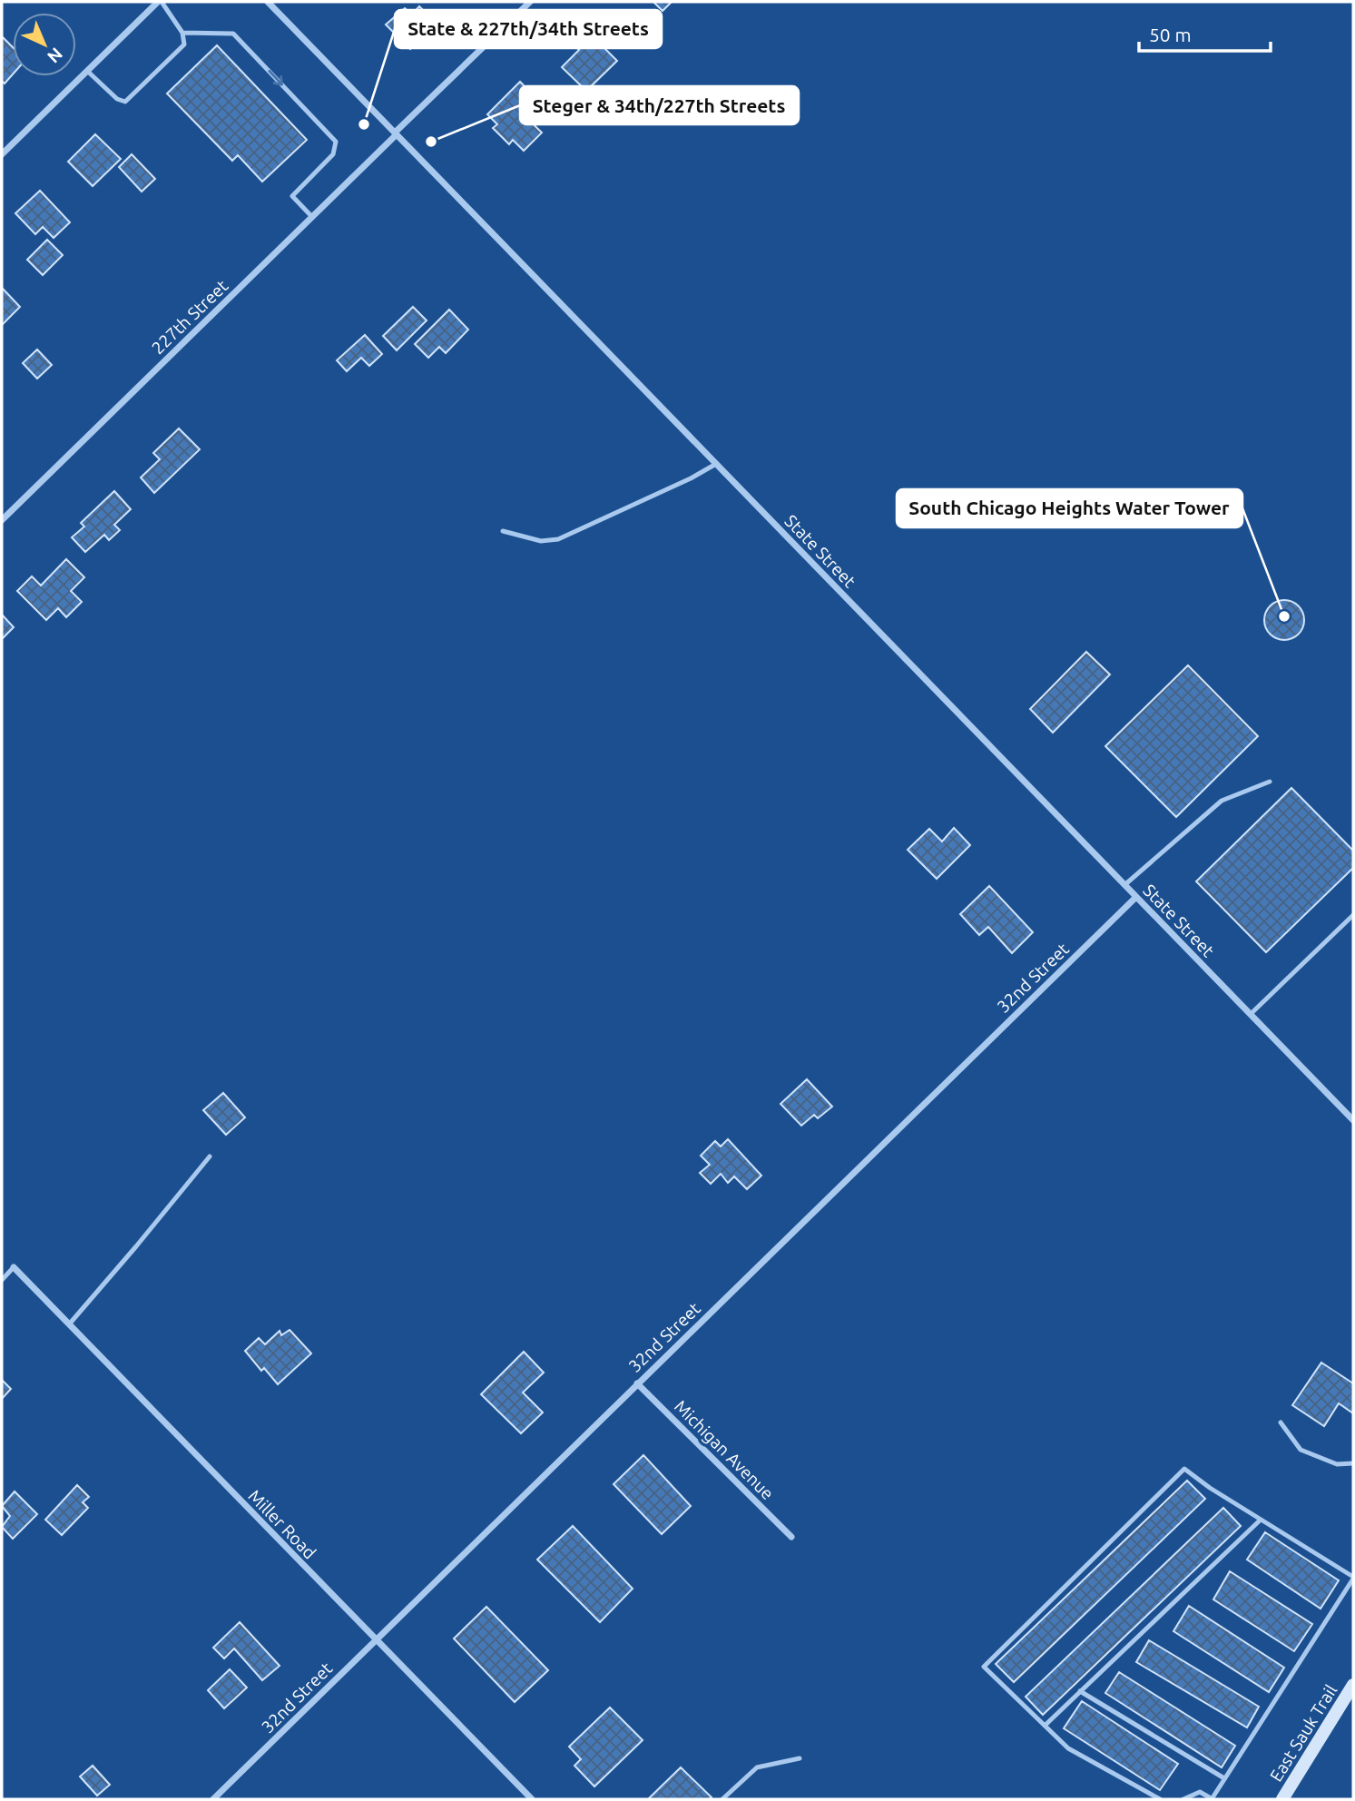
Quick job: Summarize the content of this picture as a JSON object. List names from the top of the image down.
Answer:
{
  "streets": {
    "main road": ["East Sauk Trail"],
    "street": [
      "227th Street",
      "State Street",
      "32nd Street",
      "Michigan Avenue",
      "Miller Road"
    ]
  },
  "crossings": [
    ["227th Street", "State Street"],
    ["State Street", "32nd Street"],
    ["32nd Street", "Michigan Avenue"],
    ["32nd Street", "Miller Road"]
  ],
  "places": ["State & 227th/34th Streets", "Steger & 34th/227th Streets", "South Chicago Heights Water Tower"],
  "scale_bar": "50 m",
  "north": "bottom right"
}
